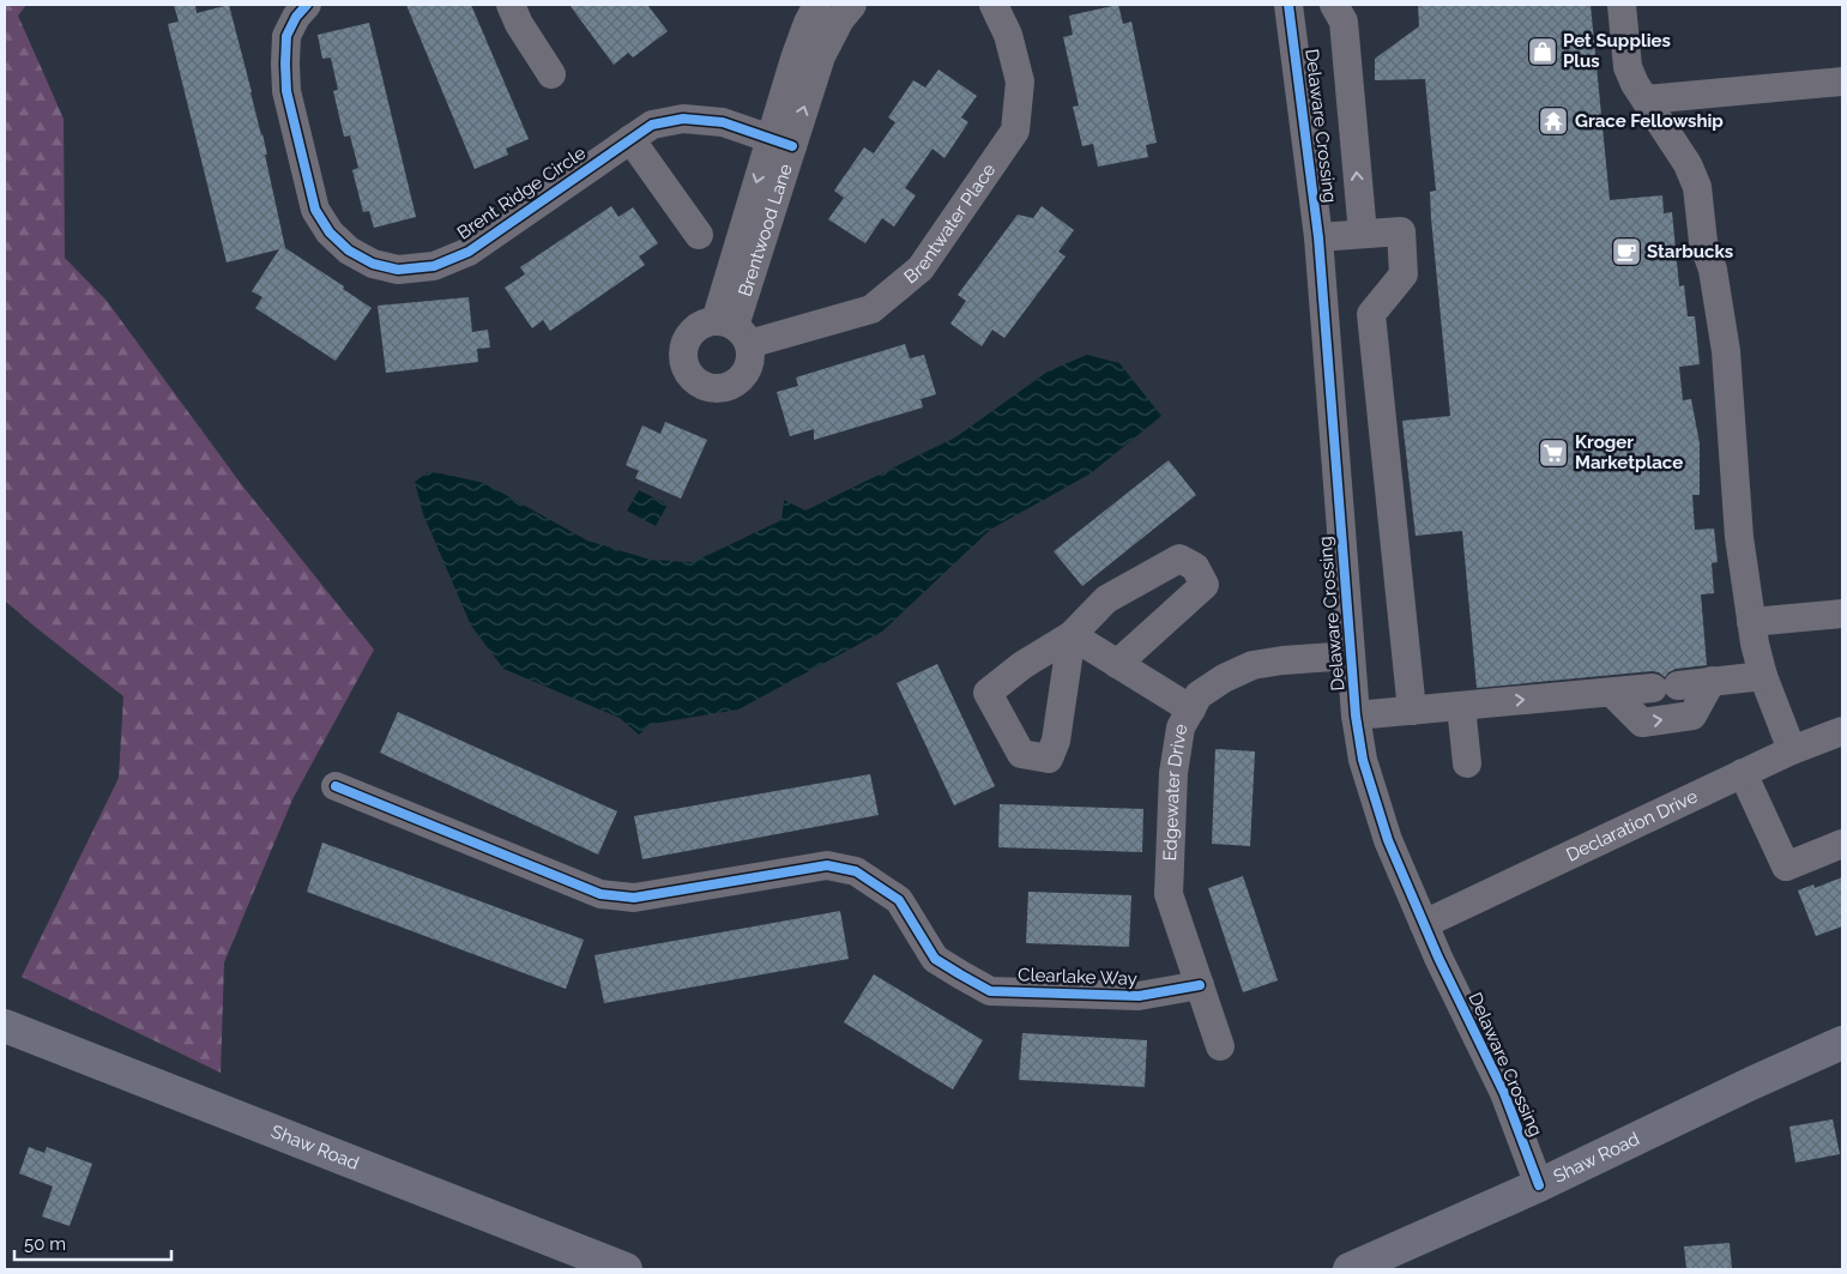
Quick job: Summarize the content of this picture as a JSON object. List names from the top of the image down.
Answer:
{
  "streets": {
    "main road": ["Shaw Road"],
    "street": [
      "Delaware Crossing",
      "Brent Ridge Circle",
      "Brentwater Place",
      "Brentwood Lane",
      "Edgewater Drive",
      "Declaration Drive",
      "Clearlake Way"
    ]
  },
  "crossings": [
    ["Delaware Crossing", "Edgewater Drive"],
    ["Delaware Crossing", "Declaration Drive"],
    ["Delaware Crossing", "Shaw Road"],
    ["Brent Ridge Circle", "Brentwood Lane"],
    ["Brentwater Place", "Brentwood Lane"],
    ["Edgewater Drive", "Clearlake Way"]
  ],
  "places": {
    "shop": ["Pet Supplies Plus"],
    "temple": ["Grace Fellowship"],
    "cafe": ["Starbucks"],
    "supermarket": ["Kroger Marketplace"]
  },
  "scale_bar": "50 m"
}
